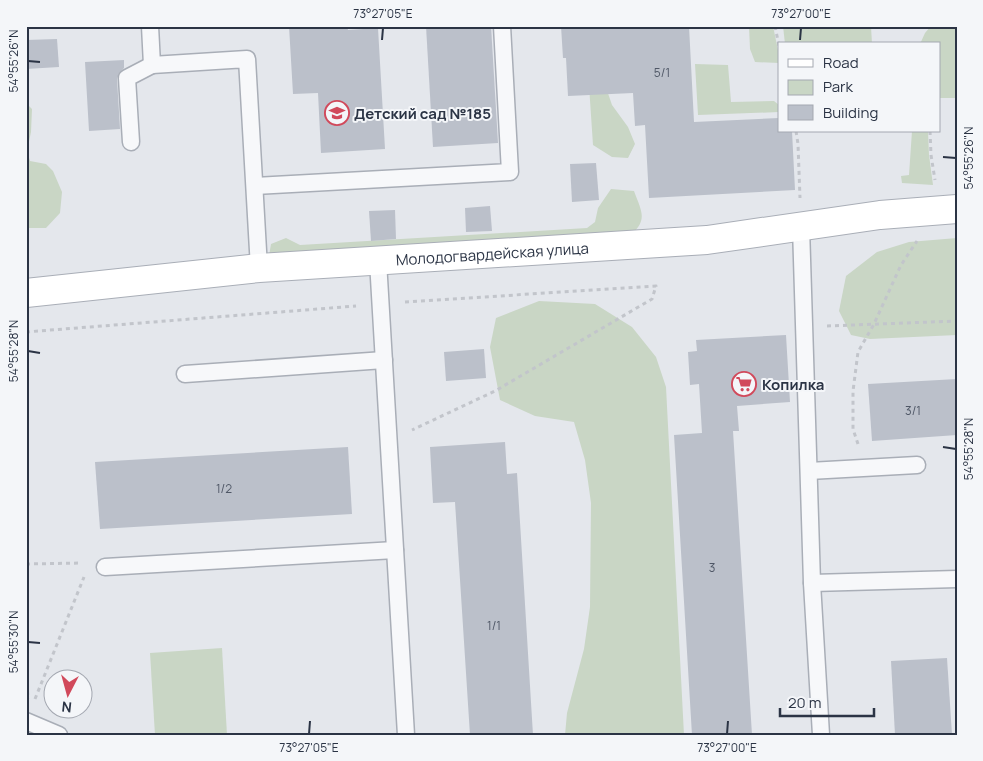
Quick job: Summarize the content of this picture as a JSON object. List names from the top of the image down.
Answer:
{
  "streets": {
    "street": ["Молодогвардейская улица"]
  },
  "places": {
    "school or university": ["Детский сад №185"],
    "supermarket": ["Копилка"]
  },
  "house_numbers": [
    "5/1",
    "3/1",
    "1/2",
    "3",
    "1/1"
  ],
  "legend": ["Road", "Park", "Building"],
  "scale_bar": "20 m",
  "north": "bottom",
  "coordinates": [
    "73°27'05\"E",
    "73°27'00\"E",
    "54°55'26\"N",
    "54°55'28\"N",
    "54°55'30\"N"
  ]
}
